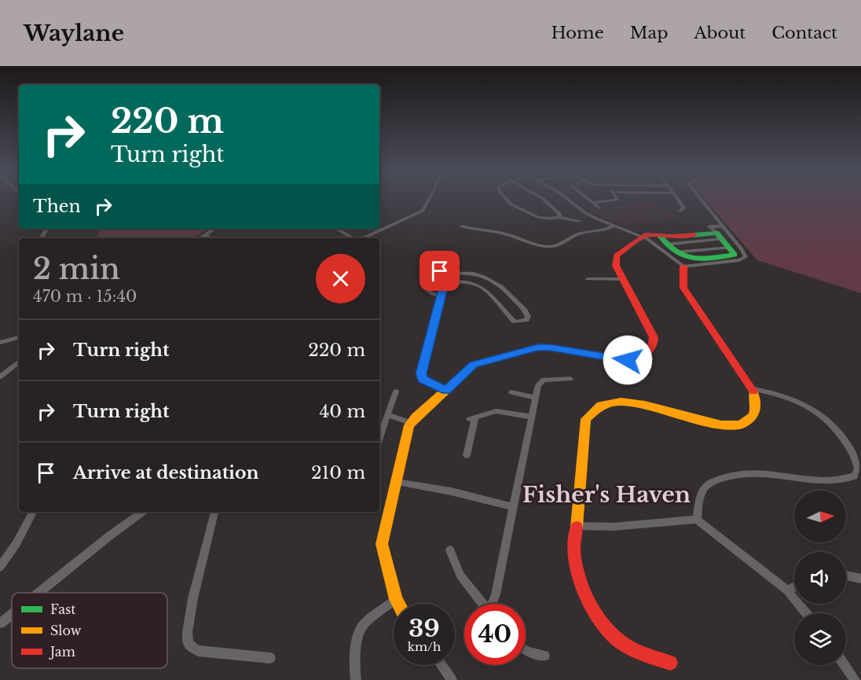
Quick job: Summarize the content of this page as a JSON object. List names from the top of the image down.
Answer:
{
  "districts": ["Fisher's Haven"],
  "legend": ["Fast", "Slow", "Jam"],
  "north": "right",
  "page": {
    "header": "Waylane",
    "nav": [
      "Home",
      "Map",
      "About",
      "Contact"
    ],
    "turn": ["220 m", "Turn right"],
    "then": "Then",
    "heading": ["2 min", "470 m · 15:40"],
    "list": [
      {
        "name": "Turn right",
        "value": "220 m"
      },
      {
        "name": "Turn right",
        "value": "40 m"
      },
      {
        "name": "Arrive at destination",
        "value": "210 m"
      }
    ],
    "speed": "39 km/h",
    "limit": "40"
  }
}
